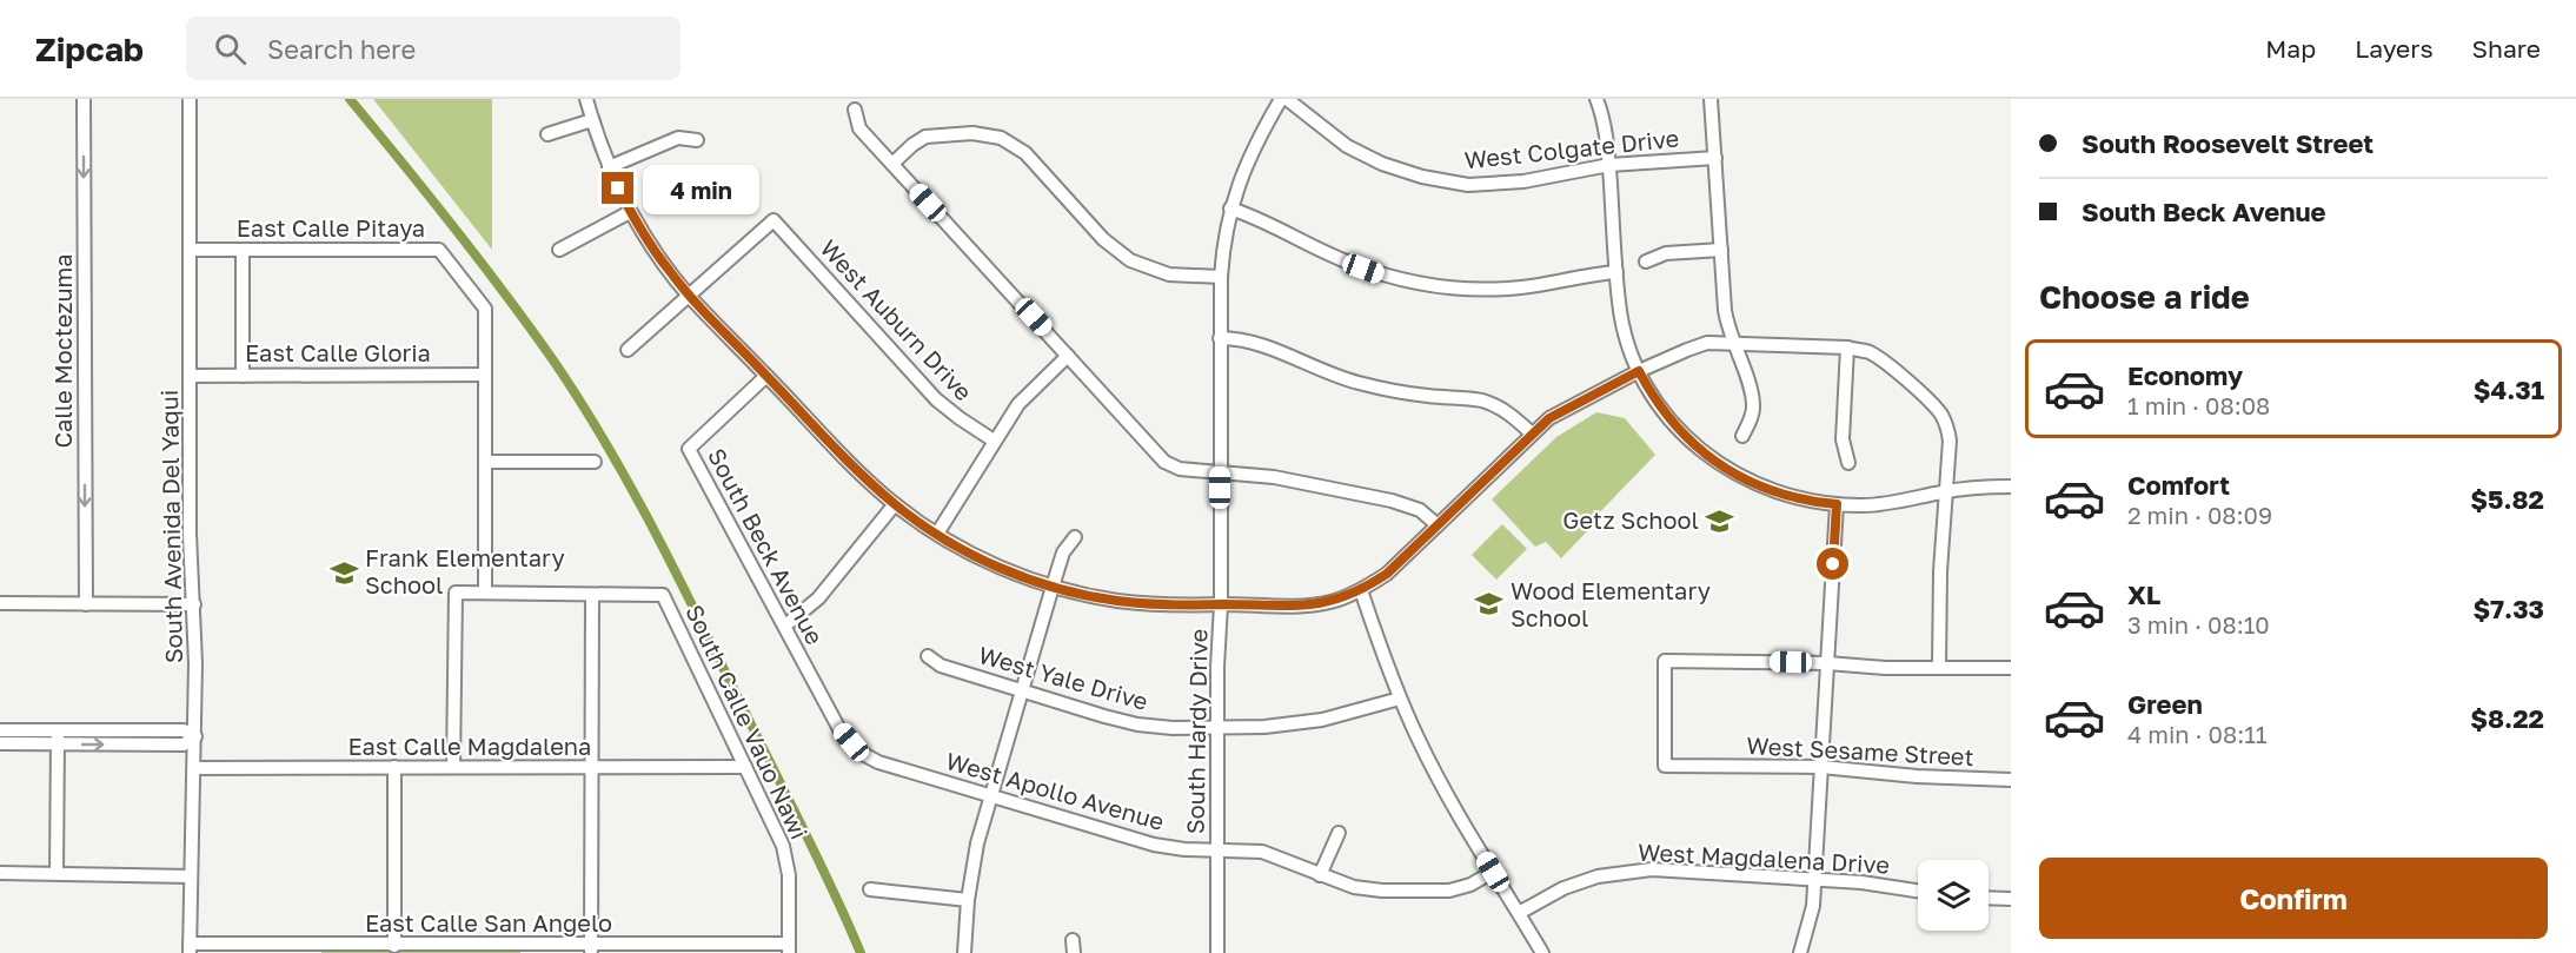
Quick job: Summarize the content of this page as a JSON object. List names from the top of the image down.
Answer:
{
  "streets": {
    "street": [
      "West Colgate Drive",
      "East Calle Pitaya",
      "West Auburn Drive",
      "Calle Moctezuma",
      "East Calle Gloria",
      "South Avenida Del Yaqui",
      "South Beck Avenue",
      "West Yale Drive",
      "South Calle Vauo Nawi",
      "South Hardy Drive",
      "East Calle Magdalena",
      "West Sesame Street",
      "West Apollo Avenue",
      "West Magdalena Drive",
      "East Calle San Angelo"
    ]
  },
  "crossings": [
    ["East Calle Pitaya", "East Calle Gloria"],
    ["East Calle Pitaya", "South Avenida Del Yaqui"],
    ["East Calle Gloria", "South Avenida Del Yaqui"],
    ["South Avenida Del Yaqui", "East Calle Magdalena"],
    ["South Avenida Del Yaqui", "East Calle San Angelo"],
    ["South Beck Avenue", "West Apollo Avenue"],
    ["West Yale Drive", "South Hardy Drive"],
    ["South Calle Vauo Nawi", "East Calle Magdalena"],
    ["South Calle Vauo Nawi", "East Calle San Angelo"],
    ["South Hardy Drive", "West Apollo Avenue"]
  ],
  "one_way": ["Calle Moctezuma"],
  "places": {
    "school or university": ["Getz School", "Frank Elementary School", "Wood Elementary School"]
  },
  "page": {
    "header": "Zipcab",
    "search": "Search here",
    "nav": ["Map", "Layers", "Share"],
    "banner": ["South Roosevelt Street", "South Beck Avenue"],
    "bubble": "4 min",
    "heading": "Choose a ride",
    "list": [
      {
        "name": "Economy",
        "note": "1 min · 08:08",
        "value": "$4.31"
      },
      {
        "name": "Comfort",
        "note": "2 min · 08:09",
        "value": "$5.82"
      },
      {
        "name": "XL",
        "note": "3 min · 08:10",
        "value": "$7.33"
      },
      {
        "name": "Green",
        "note": "4 min · 08:11",
        "value": "$8.22"
      }
    ],
    "buttons": "Confirm"
  }
}
